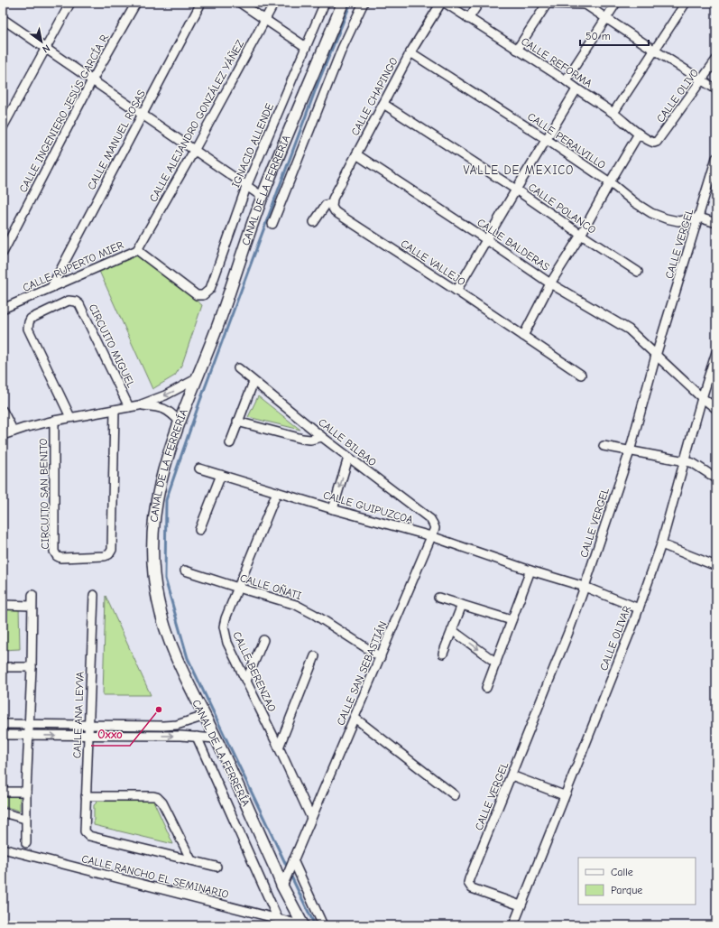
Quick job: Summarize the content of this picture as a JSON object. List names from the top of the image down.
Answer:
{
  "streets": {
    "street": [
      "CALLE REFORMA",
      "CALLE OLIVO",
      "CALLE CHAPINGO",
      "CALLE INGENIERO JESÚS GARCÍA R.",
      "CALLE ALEJANDRO GONZÁLEZ YÁÑEZ",
      "CALLE MANUEL ROSAS",
      "CALLE PERALVILLO",
      "IGNACIO ALLENDE",
      "CANAL DE LA FERRERÍA",
      "CALLE POLANCO",
      "CALLE VERGEL",
      "CALLE BALDERAS",
      "CALLE VALLEJO",
      "CALLE RUPERTO MIER",
      "CIRCUITO MIGUEL",
      "CALLE BILBAO",
      "CIRCUITO SAN BENITO",
      "CALLE GUIPUZCOA",
      "CALLE OÑATI",
      "CALLE OLIVAR",
      "CALLE BERENZAO",
      "CALLE SAN SEBASTIÁN",
      "CALLE ANA LEYVA",
      "CALLE RANCHO EL SEMINARIO"
    ]
  },
  "crossings": [
    ["CALLE REFORMA", "CALLE OLIVO"],
    ["CALLE CHAPINGO", "CALLE PERALVILLO"],
    ["CALLE CHAPINGO", "CALLE POLANCO"],
    ["CALLE CHAPINGO", "CALLE BALDERAS"],
    ["CALLE CHAPINGO", "CALLE VALLEJO"],
    ["CALLE ALEJANDRO GONZÁLEZ YÁÑEZ", "CALLE RUPERTO MIER"],
    ["CALLE MANUEL ROSAS", "CALLE RUPERTO MIER"],
    ["CALLE PERALVILLO", "CALLE VERGEL"],
    ["IGNACIO ALLENDE", "CALLE RUPERTO MIER"],
    ["CANAL DE LA FERRERÍA", "CALLE SAN SEBASTIÁN"],
    ["CANAL DE LA FERRERÍA", "CALLE RANCHO EL SEMINARIO"],
    ["CALLE VERGEL", "CALLE BALDERAS"],
    ["CALLE VERGEL", "CALLE GUIPUZCOA"],
    ["CALLE VERGEL", "CALLE OLIVAR"],
    ["CALLE BALDERAS", "CALLE OLIVAR"],
    ["CALLE BILBAO", "CALLE GUIPUZCOA"],
    ["CALLE BILBAO", "CALLE SAN SEBASTIÁN"],
    ["CALLE GUIPUZCOA", "CALLE OLIVAR"],
    ["CALLE GUIPUZCOA", "CALLE BERENZAO"],
    ["CALLE GUIPUZCOA", "CALLE SAN SEBASTIÁN"],
    ["CALLE OÑATI", "CALLE BERENZAO"],
    ["CALLE OÑATI", "CALLE SAN SEBASTIÁN"],
    ["CALLE BERENZAO", "CALLE SAN SEBASTIÁN"]
  ],
  "districts": ["VALLE DE MEXICO"],
  "places": ["Oxxo"],
  "legend": ["Calle", "Parque"],
  "scale_bar": "50 m",
  "north": "bottom right"
}
